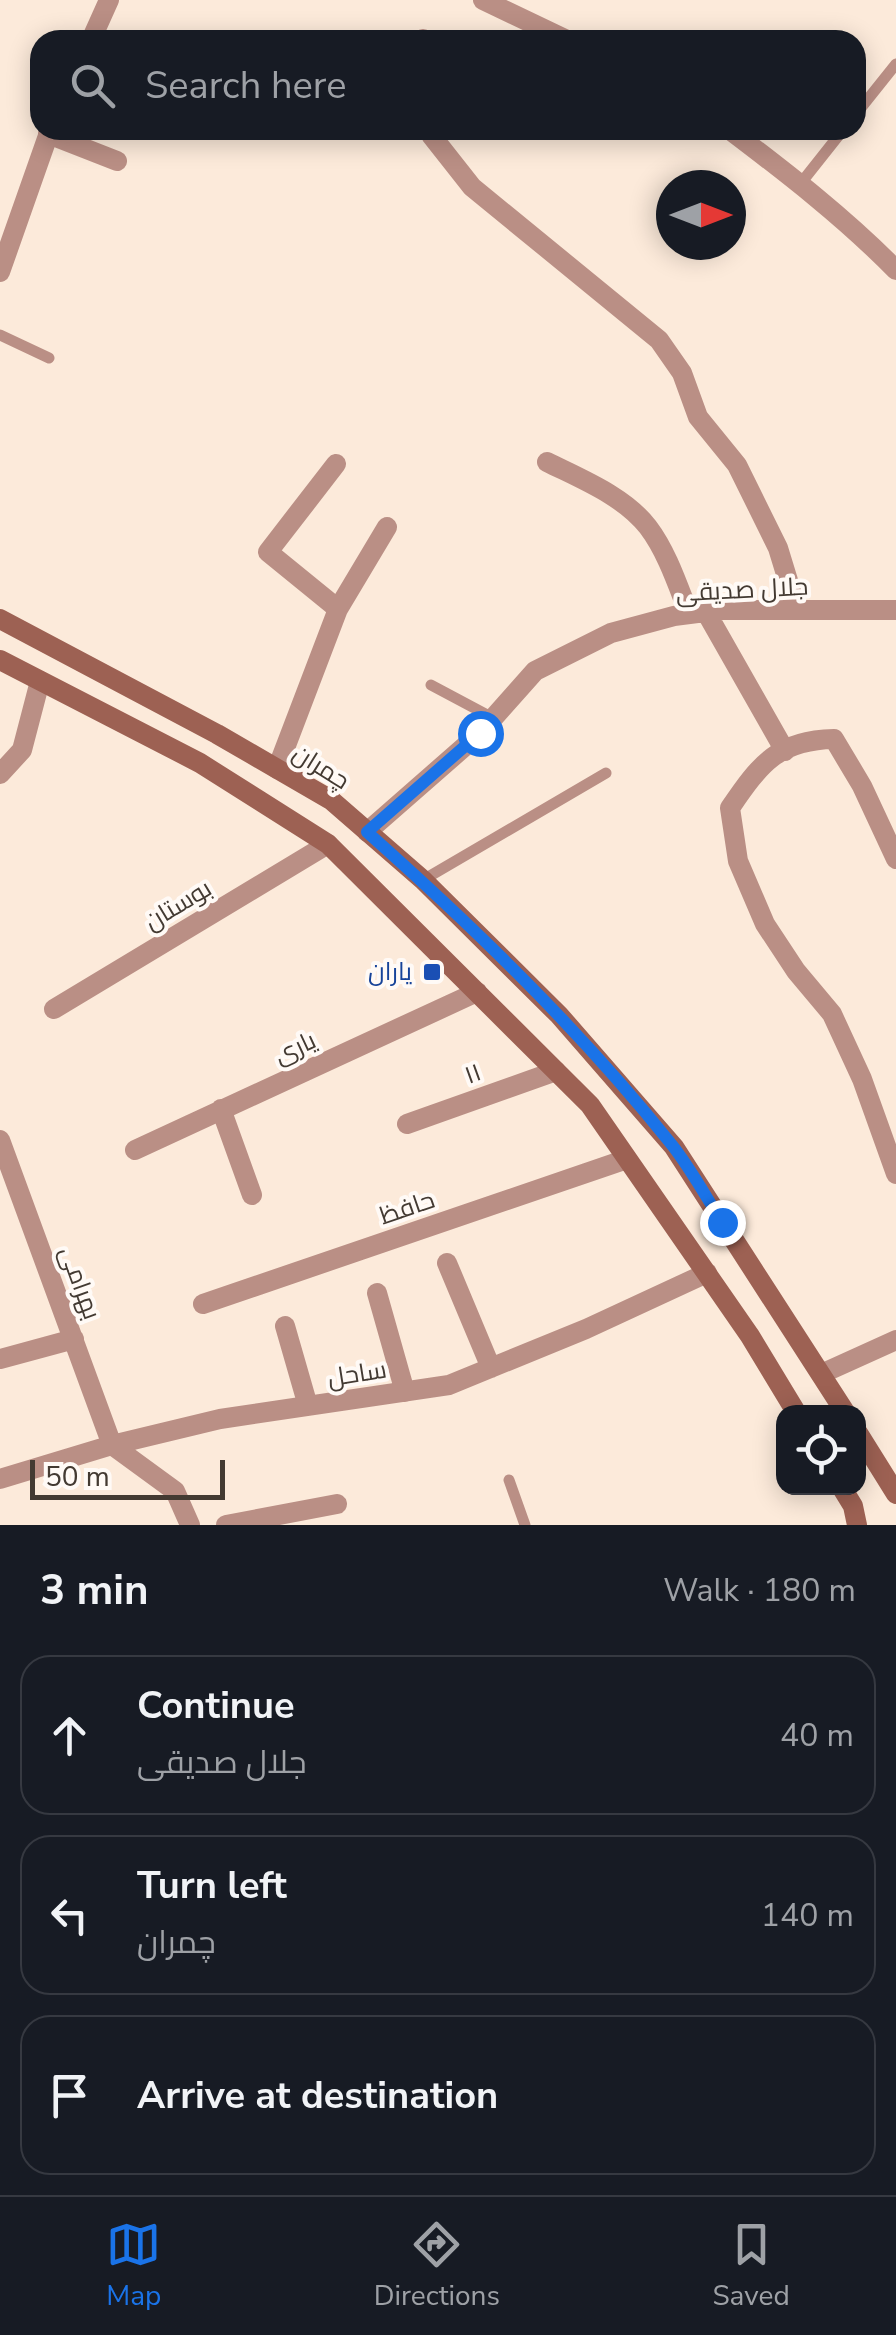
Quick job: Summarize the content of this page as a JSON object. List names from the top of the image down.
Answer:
{
  "streets": {
    "main road": ["چمران"],
    "street": [
      "جلال صدیقی",
      "بوستان",
      "یاری",
      "۱۱",
      "حافظ",
      "بهرامی",
      "ساحل"
    ]
  },
  "crossings": [
    ["جلال صدیقی", "چمران"],
    ["بهرامی", "ساحل"]
  ],
  "places": {
    "transit": ["یاران"]
  },
  "scale_bar": "50 m",
  "north": "right",
  "page": {
    "search": "Search here",
    "scale": "50 m",
    "heading": ["3 min", "Walk · 180 m"],
    "list": [
      ["Continue", "جلال صدیقی", "40 m"],
      ["Turn left", "چمران", "140 m"],
      "Arrive at destination"
    ],
    "nav": ["Map", "Directions", "Saved"]
  }
}
